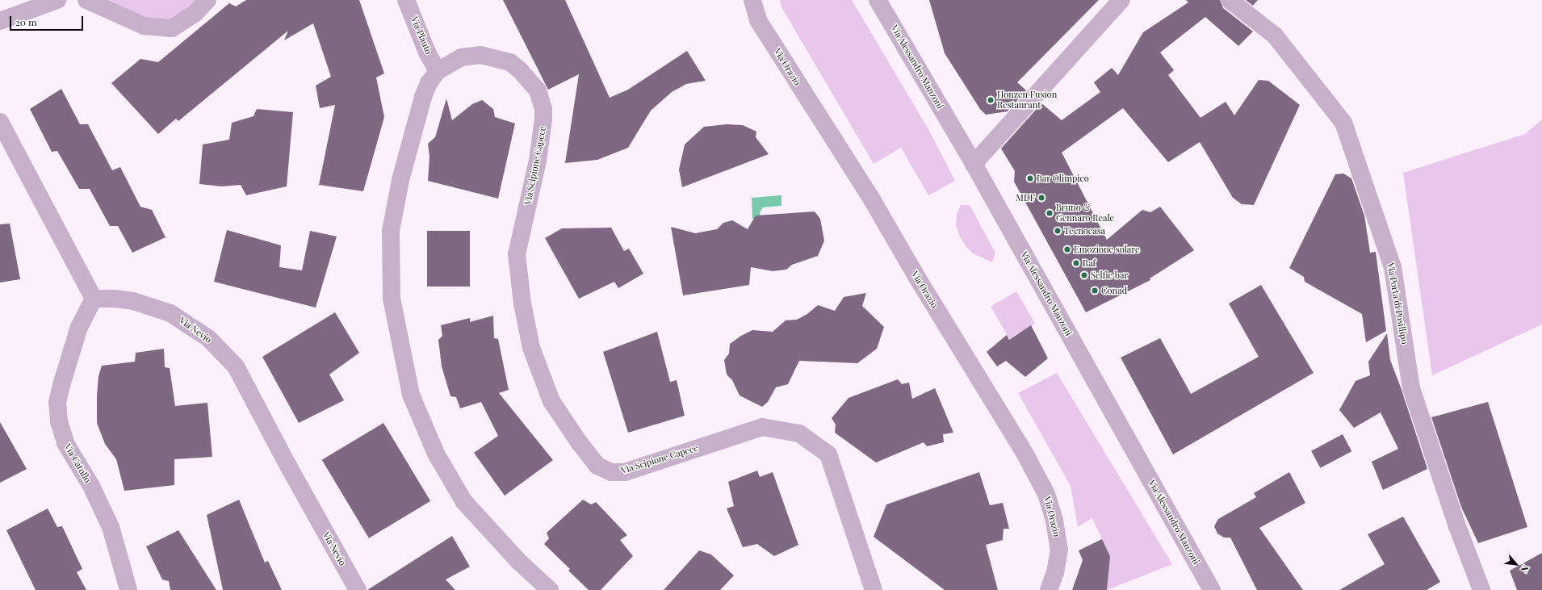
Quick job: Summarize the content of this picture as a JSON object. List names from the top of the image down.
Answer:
{
  "streets": {
    "street": [
      "Via Plauto",
      "Via Orazio",
      "Via Alessandro Manzoni",
      "Via Scipione Capece",
      "Via Porta di Posillipo",
      "Via Nevio",
      "Via Catullo"
    ]
  },
  "crossings": [
    ["Via Plauto", "Via Scipione Capece"],
    ["Via Nevio", "Via Catullo"]
  ],
  "places": [
    "Honzen Fusion Restaurant",
    "Bar Olimpico",
    "MDF",
    "Bruno & Gennaro Reale",
    "Tecnocasa",
    "Emozione solare",
    "Raf",
    "Selfie bar",
    "Conad"
  ],
  "scale_bar": "20 m",
  "north": "bottom right"
}
